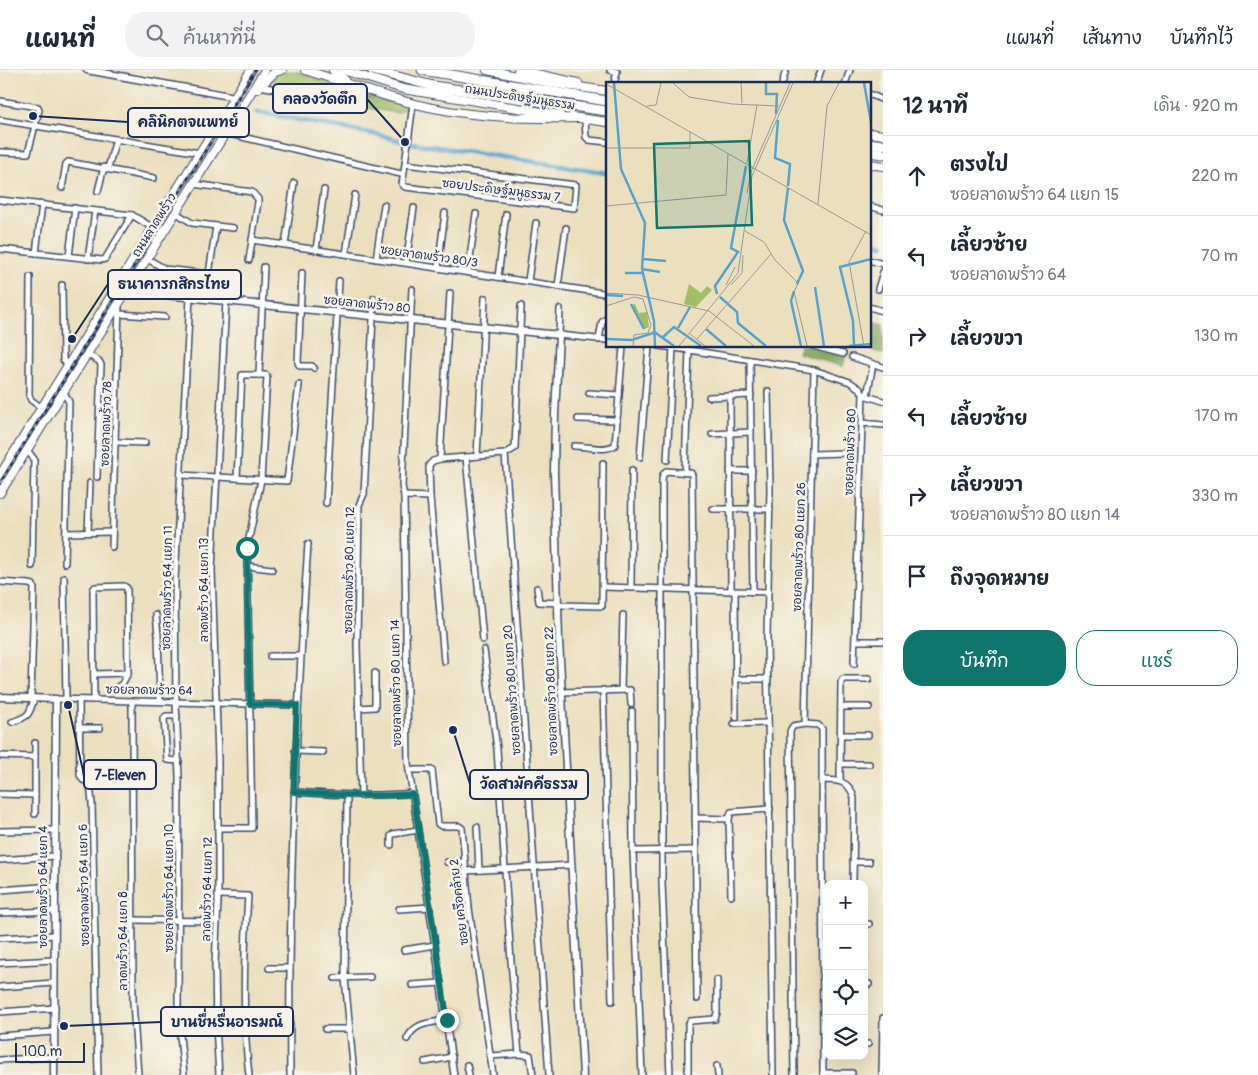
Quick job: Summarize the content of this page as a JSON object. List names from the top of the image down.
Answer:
{
  "streets": {
    "main road": ["ถนนประดิษฐ์มนูธรรม", "ถนนลาดพร้าว"],
    "street": [
      "ซอยประดิษฐ์มนูธรรม 7",
      "ซอยลาดพร้าว 80/3",
      "ซอยลาดพร้าว 80",
      "ซอยลาดพร้าว 78",
      "ซอยลาดพร้าว 80 แยก 26",
      "ซอยลาดพร้าว 80 แยก 12",
      "ซอยลาดพร้าว 64 แยก 11",
      "ลาดพร้าว 64 แยก 13",
      "ซอยลาดพร้าว 80 แยก 14",
      "ซอยลาดพร้าว 64",
      "ซอยลาดพร้าว 80 แยก 20",
      "ซอยลาดพร้าว 80 แยก 22",
      "ซอยลาดพร้าว 64 แยก 6",
      "ซอยลาดพร้าว 64 แยก 4",
      "ซอยลาดพร้าว 64 แยก 10",
      "ลาดพร้าว 64 แยก 12",
      "ซอย เครือคล้าย 2",
      "ลาดพร้าว 64 แยก 8"
    ]
  },
  "crossings": [
    ["ถนนลาดพร้าว", "ซอยลาดพร้าว 80"],
    ["ถนนลาดพร้าว", "ซอยลาดพร้าว 78"],
    ["ซอยลาดพร้าว 80", "ซอยลาดพร้าว 80 แยก 26"],
    ["ซอยลาดพร้าว 80", "ซอยลาดพร้าว 80 แยก 12"],
    ["ซอยลาดพร้าว 80", "ซอยลาดพร้าว 64 แยก 11"],
    ["ซอยลาดพร้าว 80", "ลาดพร้าว 64 แยก 13"],
    ["ซอยลาดพร้าว 80", "ซอยลาดพร้าว 80 แยก 14"],
    ["ซอยลาดพร้าว 80", "ซอยลาดพร้าว 80 แยก 20"],
    ["ซอยลาดพร้าว 80", "ซอยลาดพร้าว 80 แยก 22"],
    ["ซอยลาดพร้าว 64 แยก 11", "ซอยลาดพร้าว 64"],
    ["ซอยลาดพร้าว 64 แยก 11", "ซอยลาดพร้าว 64 แยก 10"],
    ["ลาดพร้าว 64 แยก 13", "ซอยลาดพร้าว 64"],
    ["ลาดพร้าว 64 แยก 13", "ลาดพร้าว 64 แยก 12"],
    ["ซอยลาดพร้าว 80 แยก 14", "ซอย เครือคล้าย 2"],
    ["ซอยลาดพร้าว 64", "ซอยลาดพร้าว 64 แยก 6"],
    ["ซอยลาดพร้าว 64", "ซอยลาดพร้าว 64 แยก 4"],
    ["ซอยลาดพร้าว 64", "ซอยลาดพร้าว 64 แยก 10"],
    ["ซอยลาดพร้าว 64", "ลาดพร้าว 64 แยก 12"],
    ["ซอยลาดพร้าว 64", "ลาดพร้าว 64 แยก 8"]
  ],
  "places": [
    "คลินิกตจแพทย์",
    "คลองวัดตึก",
    "ธนาคารกสิกรไทย",
    "7-Eleven",
    "วัดสามัคคีธรรม",
    "บานชื่นรื่นอารมณ์"
  ],
  "scale_bar": "100 m",
  "page": {
    "header": "แผนที่",
    "search": "ค้นหาที่นี่",
    "nav": ["แผนที่", "เส้นทาง", "บันทึกไว้"],
    "heading": ["12 นาที", "เดิน · 920 m"],
    "list": [
      ["ตรงไป", "ซอยลาดพร้าว 64 แยก 15", "220 m"],
      ["เลี้ยวซ้าย", "ซอยลาดพร้าว 64", "70 m"],
      ["เลี้ยวขวา", "130 m"],
      ["เลี้ยวซ้าย", "170 m"],
      ["เลี้ยวขวา", "ซอยลาดพร้าว 80 แยก 14", "330 m"],
      "ถึงจุดหมาย"
    ],
    "buttons": ["บันทึก", "แชร์"],
    "map_buttons": ["+", "−"],
    "scale": "100 m"
  }
}
